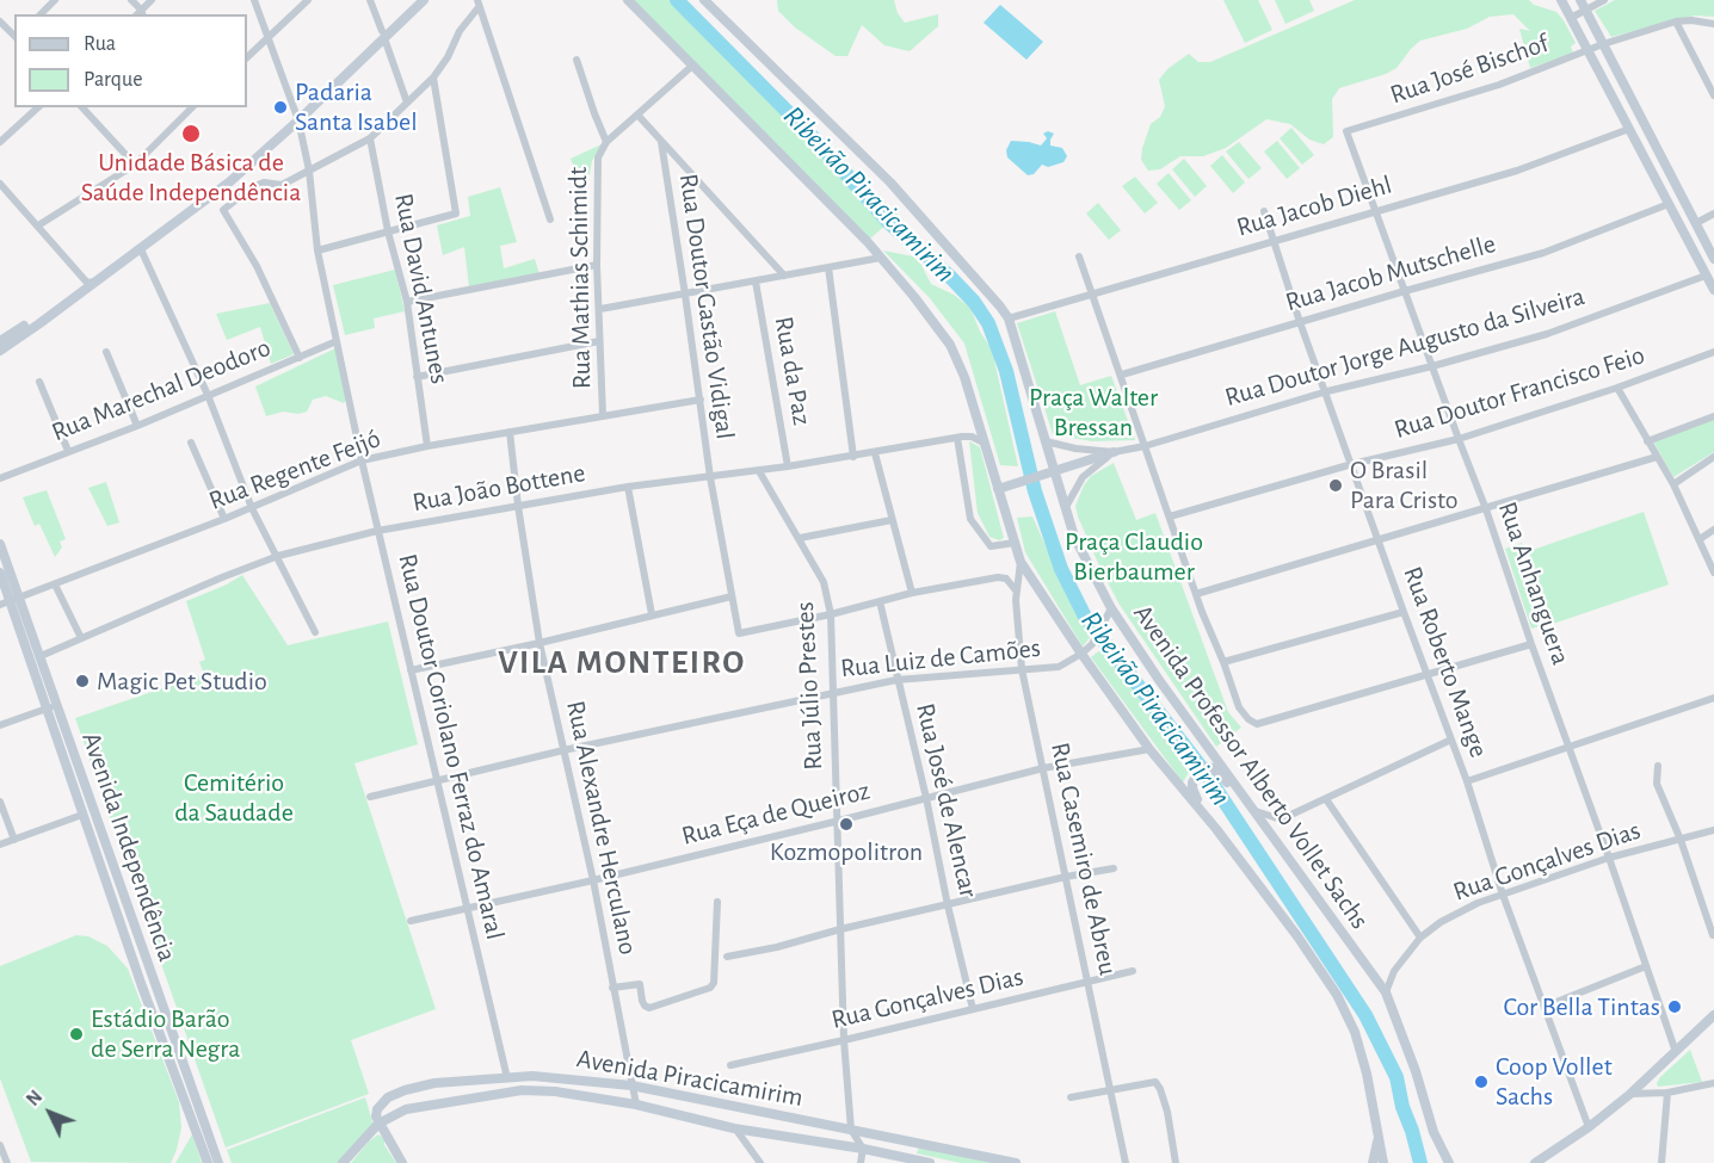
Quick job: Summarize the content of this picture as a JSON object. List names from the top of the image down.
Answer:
{
  "streets": {
    "main road": ["Avenida Professor Alberto Vollet Sachs", "Avenida Independência", "Avenida Piracicamirim"],
    "street": [
      "Rua José Bischof",
      "Rua Jacob Diehl",
      "Rua Jacob Mutschelle",
      "Rua Mathias Schimidt",
      "Rua David Antunes",
      "Rua Doutor Gastão Vidigal",
      "Rua Doutor Jorge Augusto da Silveira",
      "Rua da Paz",
      "Rua Marechal Deodoro",
      "Rua Doutor Francisco Feio",
      "Rua Regente Feijó",
      "Rua João Bottene",
      "Rua Anhanguera",
      "Rua Luiz de Camões",
      "Rua Roberto Mange",
      "Rua Júlio Prestes",
      "Rua Doutor Coriolano Ferraz do Amaral",
      "Rua José de Alencar",
      "Rua Eça de Queiroz",
      "Rua Alexandre Herculano",
      "Rua Casemiro de Abreu",
      "Rua Gonçalves Dias"
    ]
  },
  "crossings": [
    ["Rua José Bischof", "Rua Anhanguera"],
    ["Rua Jacob Diehl", "Rua Anhanguera"],
    ["Rua Jacob Diehl", "Rua Roberto Mange"],
    ["Rua Jacob Diehl", "Avenida Professor Alberto Vollet Sachs"],
    ["Rua Jacob Mutschelle", "Rua Anhanguera"],
    ["Rua Jacob Mutschelle", "Rua Roberto Mange"],
    ["Rua Mathias Schimidt", "Rua Regente Feijó"],
    ["Rua David Antunes", "Rua Regente Feijó"],
    ["Rua Doutor Gastão Vidigal", "Rua Regente Feijó"],
    ["Rua Doutor Gastão Vidigal", "Rua João Bottene"],
    ["Rua Doutor Gastão Vidigal", "Rua Júlio Prestes"],
    ["Rua Doutor Jorge Augusto da Silveira", "Rua Anhanguera"],
    ["Rua Doutor Jorge Augusto da Silveira", "Rua Roberto Mange"],
    ["Rua Doutor Jorge Augusto da Silveira", "Avenida Professor Alberto Vollet Sachs"],
    ["Rua da Paz", "Rua João Bottene"],
    ["Rua Marechal Deodoro", "Rua Doutor Coriolano Ferraz do Amaral"],
    ["Rua Doutor Francisco Feio", "Rua Anhanguera"],
    ["Rua Doutor Francisco Feio", "Rua Roberto Mange"],
    ["Rua Regente Feijó", "Rua Doutor Coriolano Ferraz do Amaral"],
    ["Rua Regente Feijó", "Rua Alexandre Herculano"],
    ["Rua Regente Feijó", "Avenida Independência"],
    ["Rua João Bottene", "Rua Júlio Prestes"],
    ["Rua João Bottene", "Rua Doutor Coriolano Ferraz do Amaral"],
    ["Rua João Bottene", "Rua Alexandre Herculano"],
    ["Rua João Bottene", "Avenida Independência"],
    ["Rua Anhanguera", "Rua Gonçalves Dias"],
    ["Rua Luiz de Camões", "Rua Júlio Prestes"],
    ["Rua Luiz de Camões", "Rua Doutor Coriolano Ferraz do Amaral"],
    ["Rua Luiz de Camões", "Avenida Professor Alberto Vollet Sachs"],
    ["Rua Luiz de Camões", "Rua José de Alencar"],
    ["Rua Luiz de Camões", "Rua Alexandre Herculano"],
    ["Rua Luiz de Camões", "Rua Casemiro de Abreu"],
    ["Rua Roberto Mange", "Rua Gonçalves Dias"],
    ["Rua Júlio Prestes", "Rua Eça de Queiroz"],
    ["Rua Júlio Prestes", "Rua Gonçalves Dias"],
    ["Rua Júlio Prestes", "Avenida Piracicamirim"],
    ["Rua Doutor Coriolano Ferraz do Amaral", "Rua Eça de Queiroz"],
    ["Rua Doutor Coriolano Ferraz do Amaral", "Avenida Piracicamirim"],
    ["Avenida Professor Alberto Vollet Sachs", "Rua Gonçalves Dias"],
    ["Rua José de Alencar", "Rua Eça de Queiroz"],
    ["Rua José de Alencar", "Rua Gonçalves Dias"],
    ["Rua Eça de Queiroz", "Rua Alexandre Herculano"],
    ["Rua Eça de Queiroz", "Rua Casemiro de Abreu"],
    ["Rua Alexandre Herculano", "Avenida Piracicamirim"],
    ["Rua Casemiro de Abreu", "Rua Gonçalves Dias"]
  ],
  "districts": ["VILA MONTEIRO"],
  "water": ["Ribeirão Piracicamirim"],
  "parks": ["Praça Walter Bressan", "Praça Claudio Bierbaumer", "Cemitério da Saudade"],
  "places": [
    "Padaria Santa Isabel",
    "Unidade Básica de Saúde Independência",
    "O Brasil Para Cristo",
    "Magic Pet Studio",
    "Kozmopolitron",
    "Cor Bella Tintas",
    "Estádio Barão de Serra Negra",
    "Coop Vollet Sachs"
  ],
  "legend": ["Rua", "Parque"],
  "north": "top left"
}
